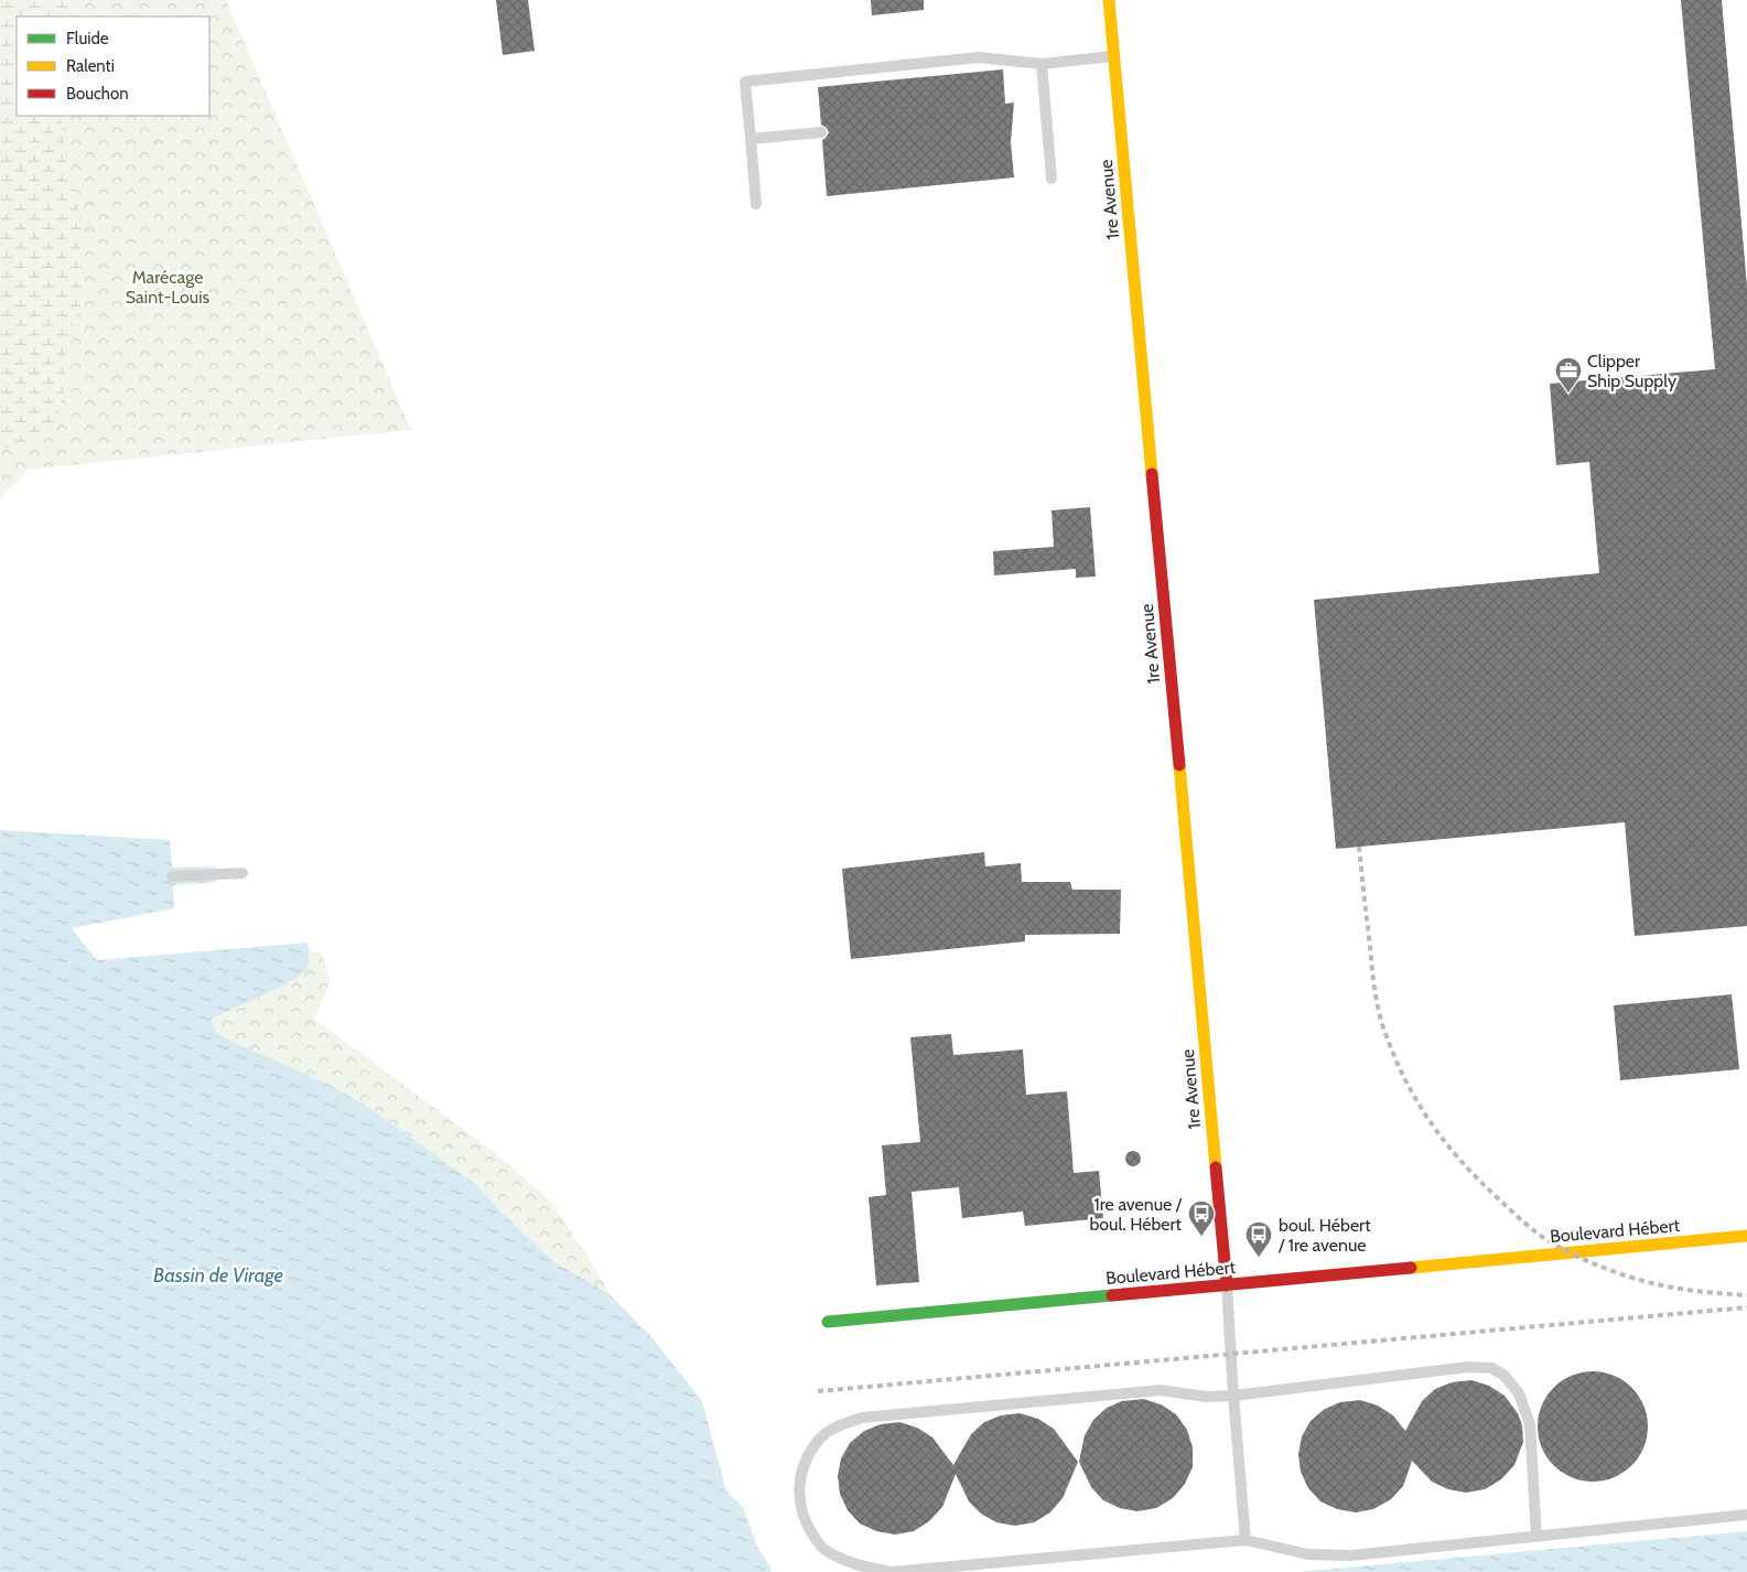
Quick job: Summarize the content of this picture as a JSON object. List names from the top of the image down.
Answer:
{
  "streets": {
    "street": ["1re Avenue", "Boulevard Hébert"]
  },
  "crossings": [
    ["1re Avenue", "Boulevard Hébert"]
  ],
  "water": ["Bassin de Virage"],
  "parks": ["Marécage Saint-Louis"],
  "places": {
    "office": ["Clipper Ship Supply"],
    "bus stop": ["1re avenue / boul. Hébert", "boul. Hébert / 1re avenue"]
  },
  "legend": ["Fluide", "Ralenti", "Bouchon"]
}
